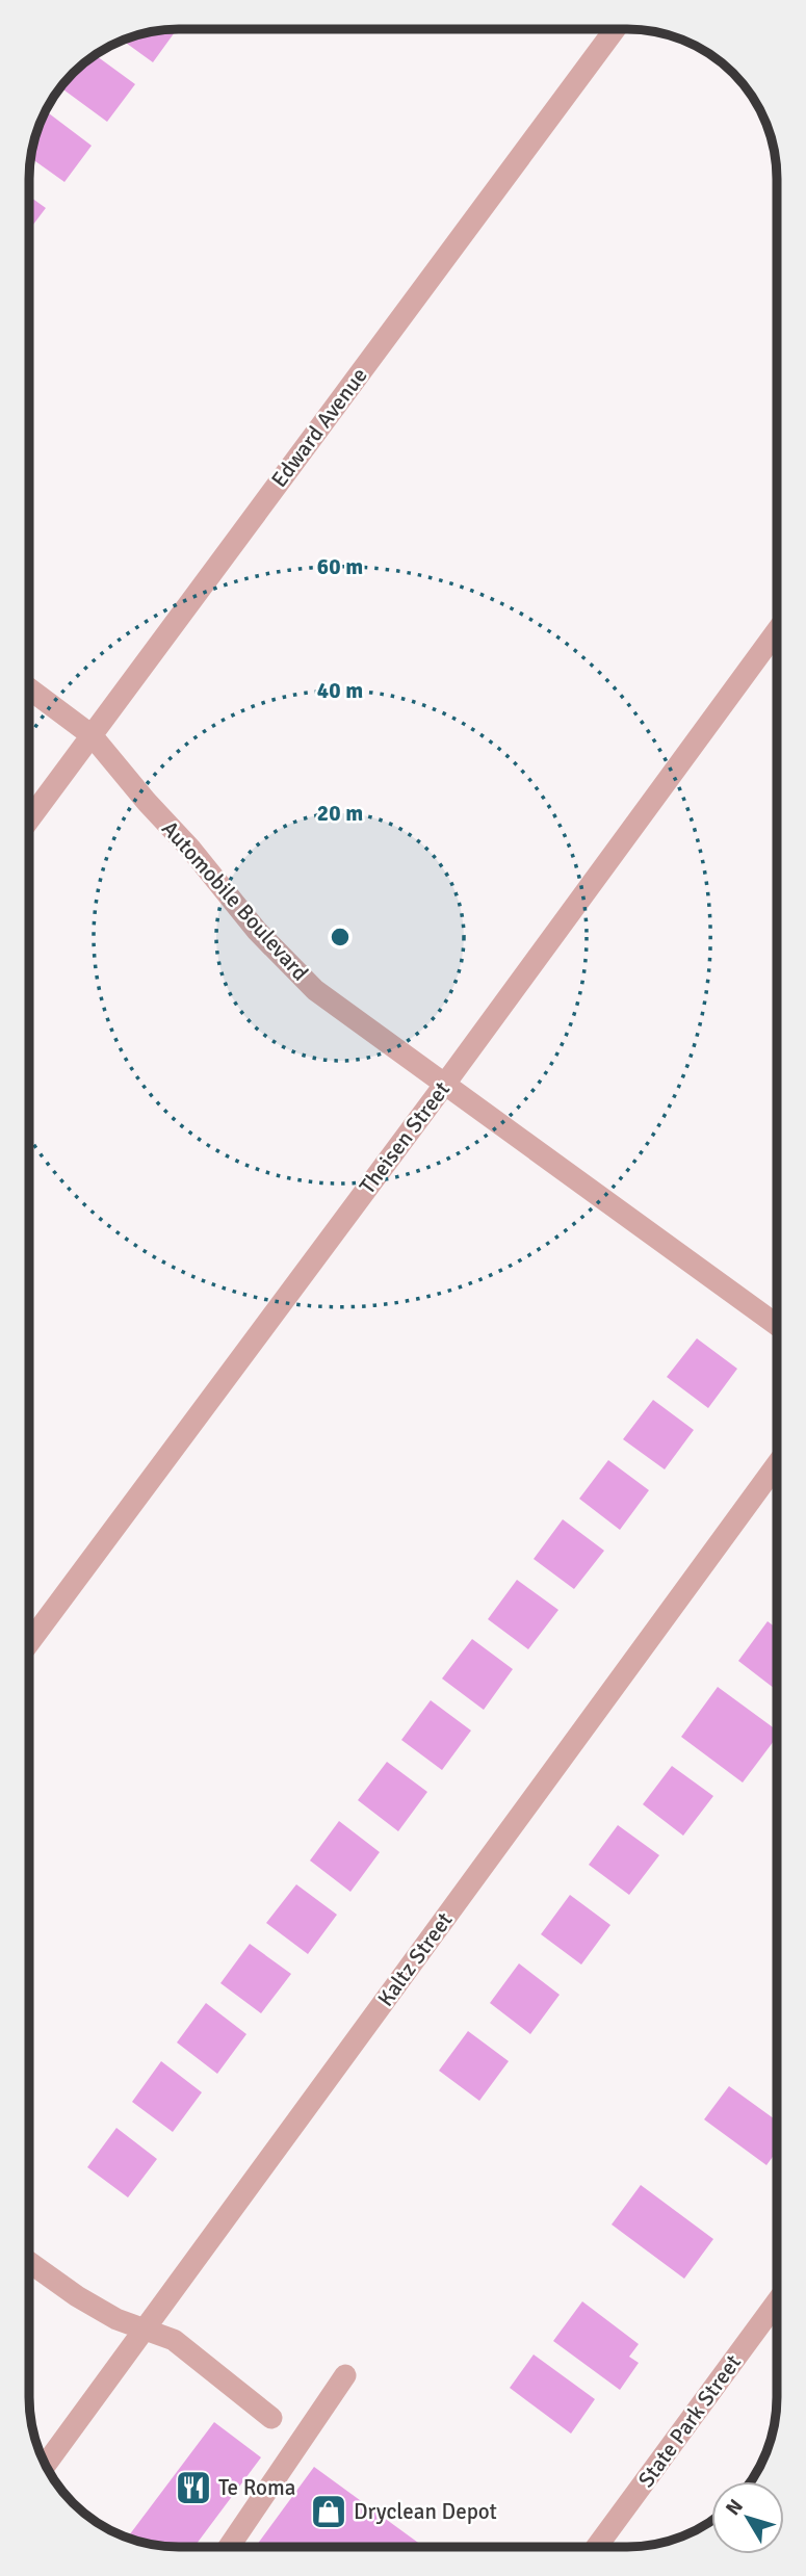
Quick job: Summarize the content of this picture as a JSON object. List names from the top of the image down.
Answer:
{
  "streets": {
    "street": [
      "Edward Avenue",
      "Automobile Boulevard",
      "Theisen Street",
      "Kaltz Street",
      "State Park Street"
    ]
  },
  "crossings": [
    ["Edward Avenue", "Automobile Boulevard"],
    ["Automobile Boulevard", "Theisen Street"]
  ],
  "places": {
    "restaurant": ["Te Roma"],
    "shop": ["Dryclean Depot"]
  },
  "north": "top left",
  "rings": ["60 m", "40 m", "20 m"]
}
